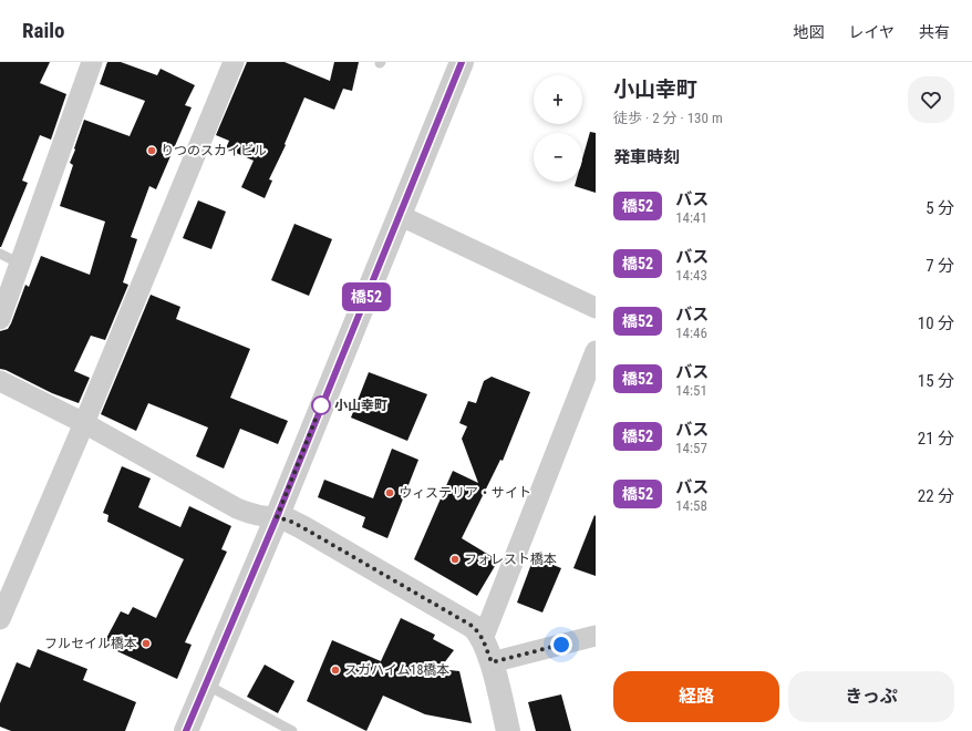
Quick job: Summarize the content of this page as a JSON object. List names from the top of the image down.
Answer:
{
  "places": [
    "りつのスカイビル",
    "小山幸町",
    "ウィステリア・サイト",
    "フォレスト橋本",
    "フルセイル橋本",
    "スガハイム18橋本"
  ],
  "lines": ["bus line 橋52"],
  "page": {
    "header": "Railo",
    "nav": ["地図", "レイヤ", "共有"],
    "on_map": "橋52",
    "heading": [
      ["小山幸町", "徒歩 · 2 分 · 130 m"],
      "発車時刻"
    ],
    "map_buttons": ["+", "−"],
    "list": [
      {
        "mark": "橋52",
        "name": "バス",
        "note": "14:41",
        "value": "5 分"
      },
      {
        "mark": "橋52",
        "name": "バス",
        "note": "14:43",
        "value": "7 分"
      },
      {
        "mark": "橋52",
        "name": "バス",
        "note": "14:46",
        "value": "10 分"
      },
      {
        "mark": "橋52",
        "name": "バス",
        "note": "14:51",
        "value": "15 分"
      },
      {
        "mark": "橋52",
        "name": "バス",
        "note": "14:57",
        "value": "21 分"
      },
      {
        "mark": "橋52",
        "name": "バス",
        "note": "14:58",
        "value": "22 分"
      }
    ],
    "buttons": ["経路", "きっぷ"]
  }
}
